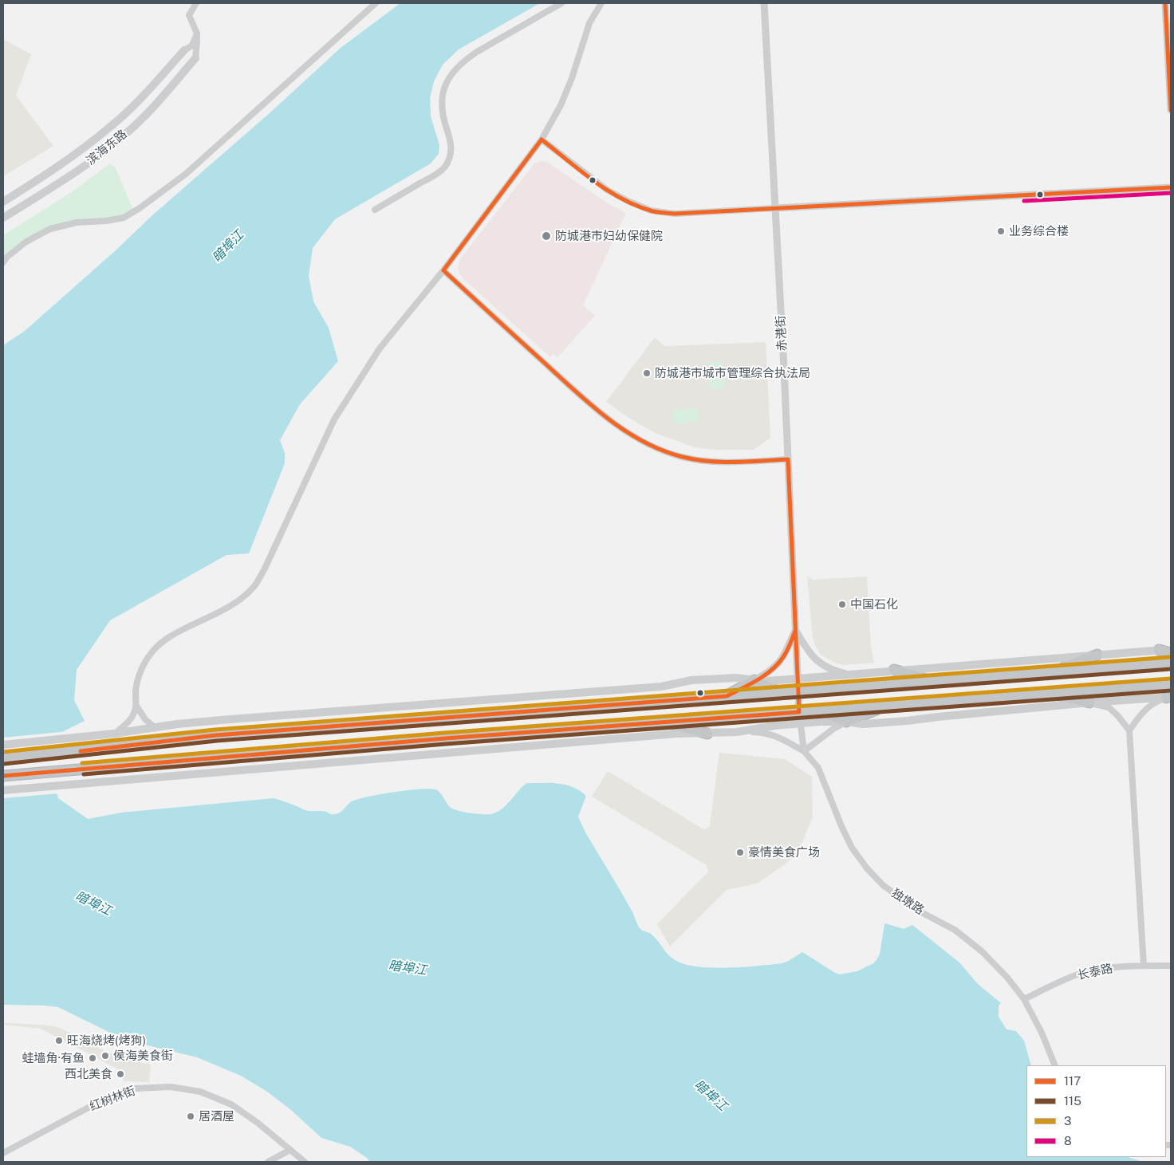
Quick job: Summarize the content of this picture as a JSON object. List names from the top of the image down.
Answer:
{
  "streets": {
    "main road": ["滨海东路"],
    "street": [
      "赤港街",
      "独墩路",
      "长泰路",
      "红树林街"
    ]
  },
  "crossings": [
    ["独墩路", "长泰路"]
  ],
  "water": ["暗埠江"],
  "places": [
    "业务综合楼",
    "防城港市妇幼保健院",
    "防城港市城市管理综合执法局",
    "中国石化",
    "豪情美食广场",
    "旺海烧烤(烤狗)",
    "侯海美食街",
    "蛙墙角·有鱼",
    "西北美食",
    "居酒屋"
  ],
  "lines": [
    "transit line 117",
    "transit line 8",
    "transit line 3",
    "transit line 115"
  ],
  "legend": [
    "117",
    "115",
    "3",
    "8"
  ]
}
